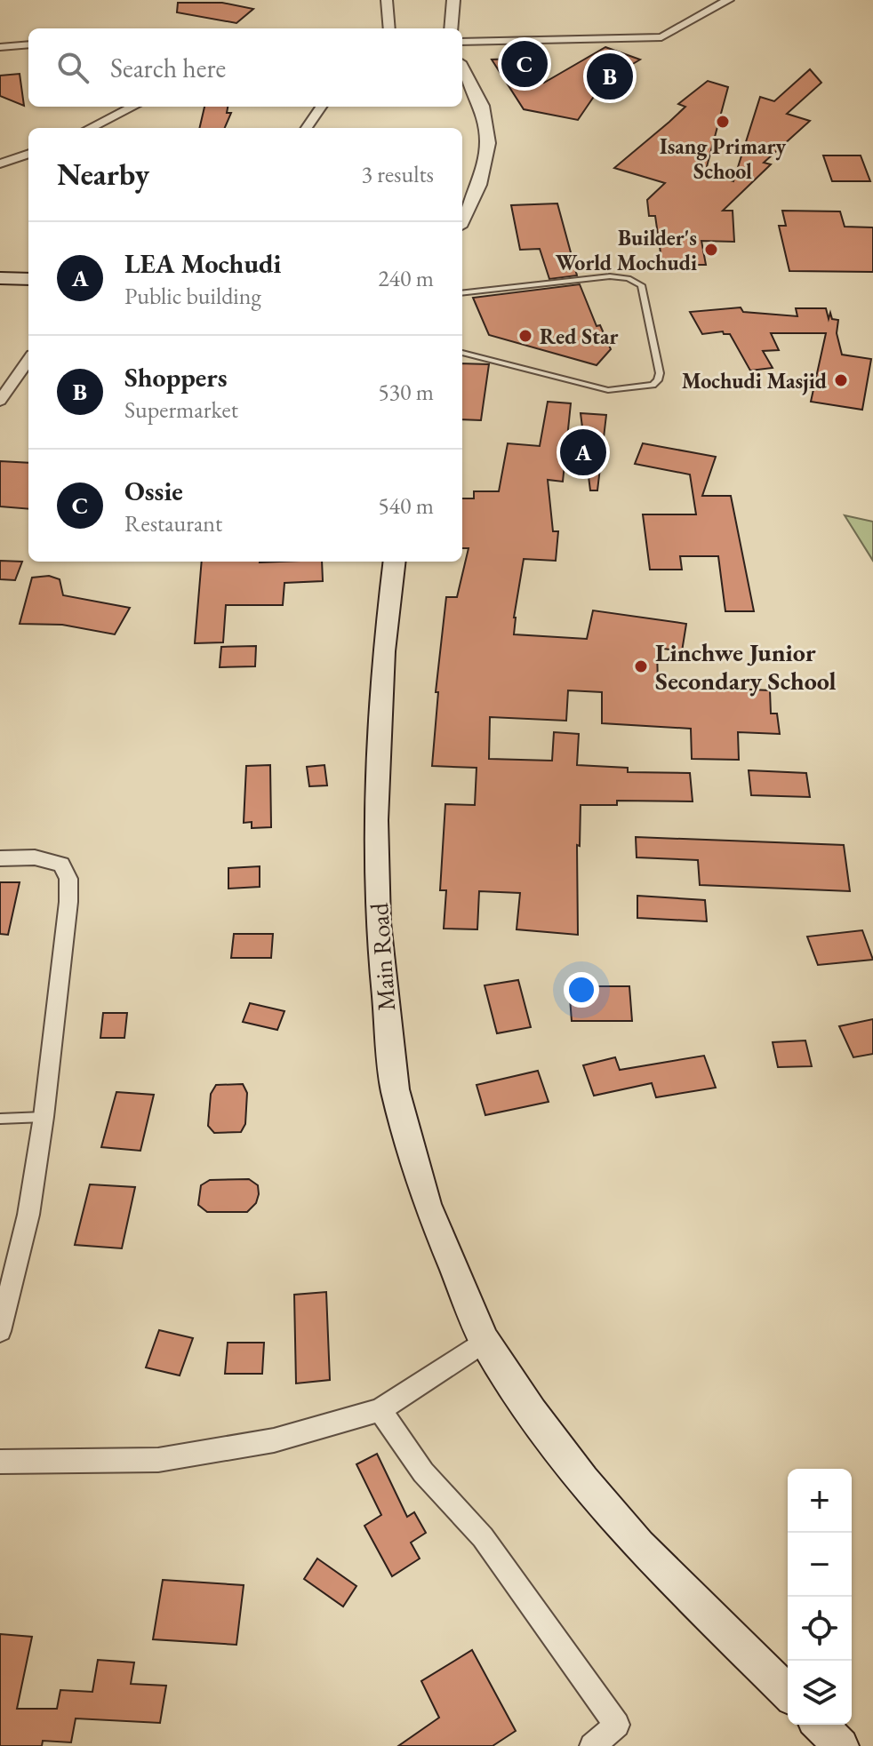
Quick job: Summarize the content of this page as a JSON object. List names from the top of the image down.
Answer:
{
  "streets": {
    "main road": ["Main Road"]
  },
  "places": [
    "Isang Primary School",
    "Builder's World Mochudi",
    "Red Star",
    "Mochudi Masjid",
    "Linchwe Junior Secondary School"
  ],
  "page": {
    "search": "Search here",
    "pins": ["C", "B", "A"],
    "heading": ["Nearby", "3 results"],
    "list": [
      {
        "mark": "A",
        "name": "LEA Mochudi",
        "note": "Public building",
        "value": "240 m"
      },
      {
        "mark": "B",
        "name": "Shoppers",
        "note": "Supermarket",
        "value": "530 m"
      },
      {
        "mark": "C",
        "name": "Ossie",
        "note": "Restaurant",
        "value": "540 m"
      }
    ],
    "map_buttons": ["+", "−"]
  }
}
